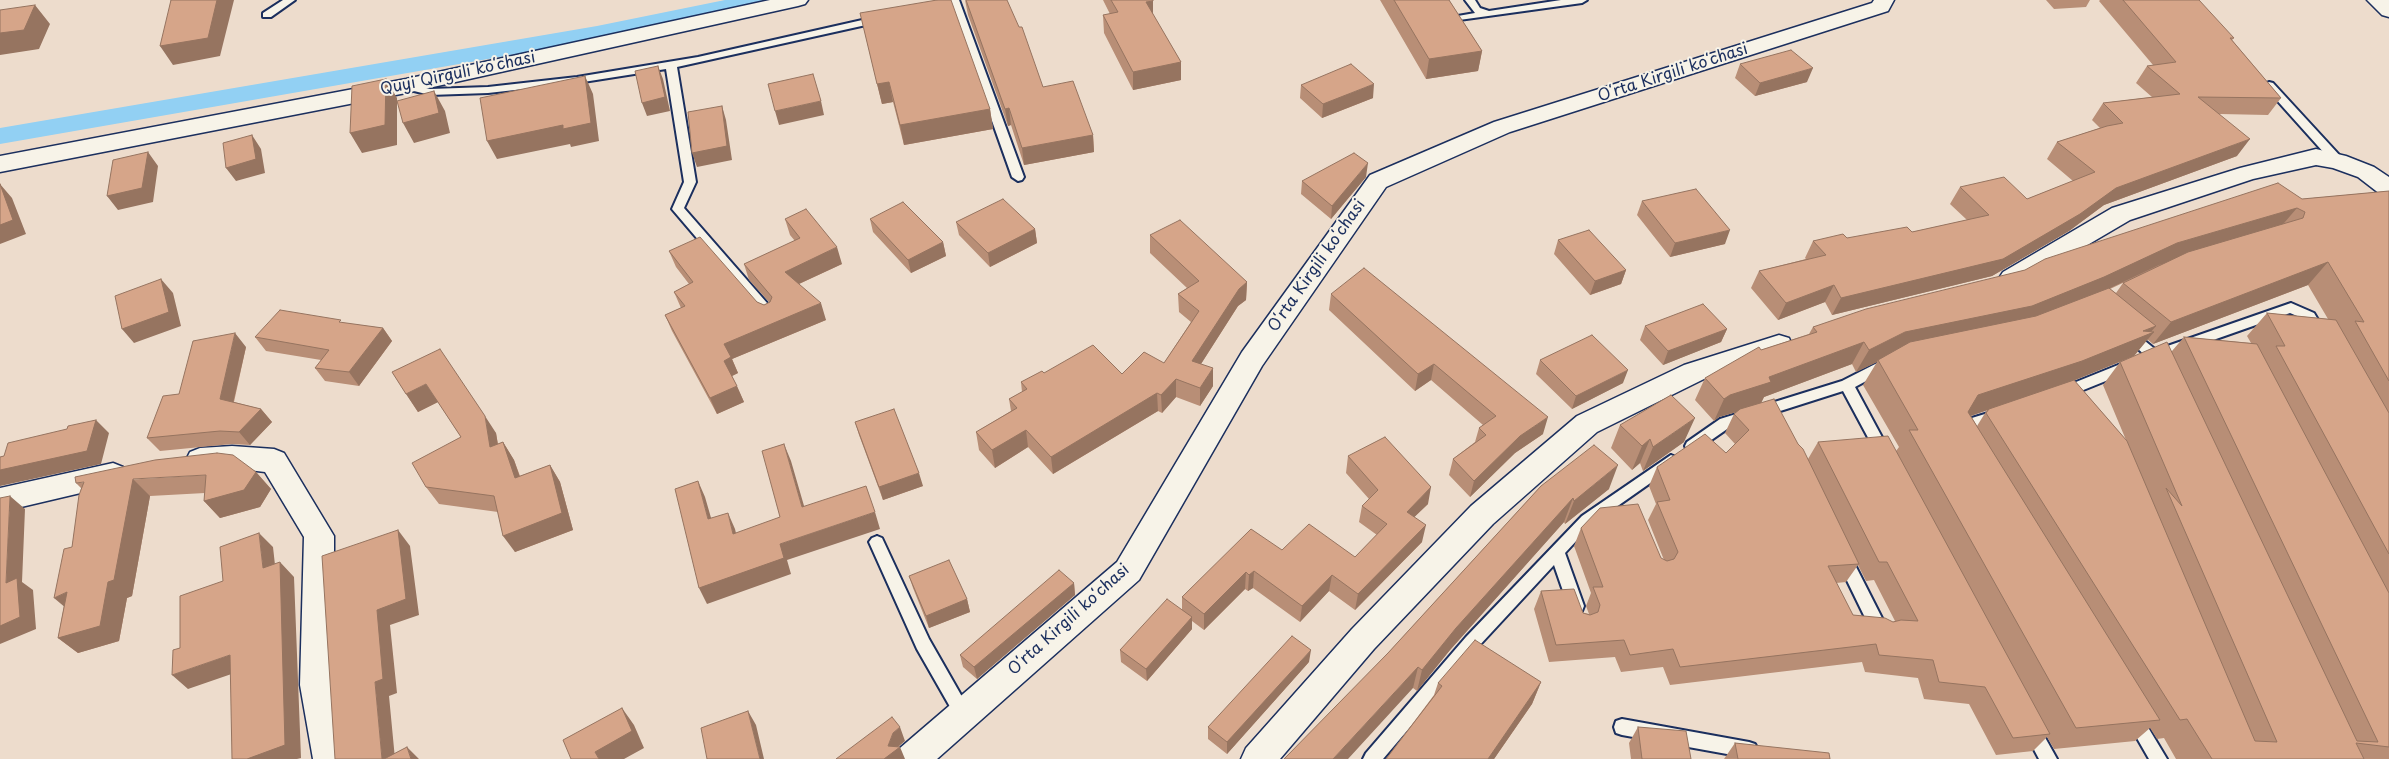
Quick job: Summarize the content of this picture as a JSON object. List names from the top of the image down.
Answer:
{
  "streets": {
    "street": ["Oʻrta Kirgili koʻchasi", "Quyi Qirguli koʻchasi"]
  }
}
